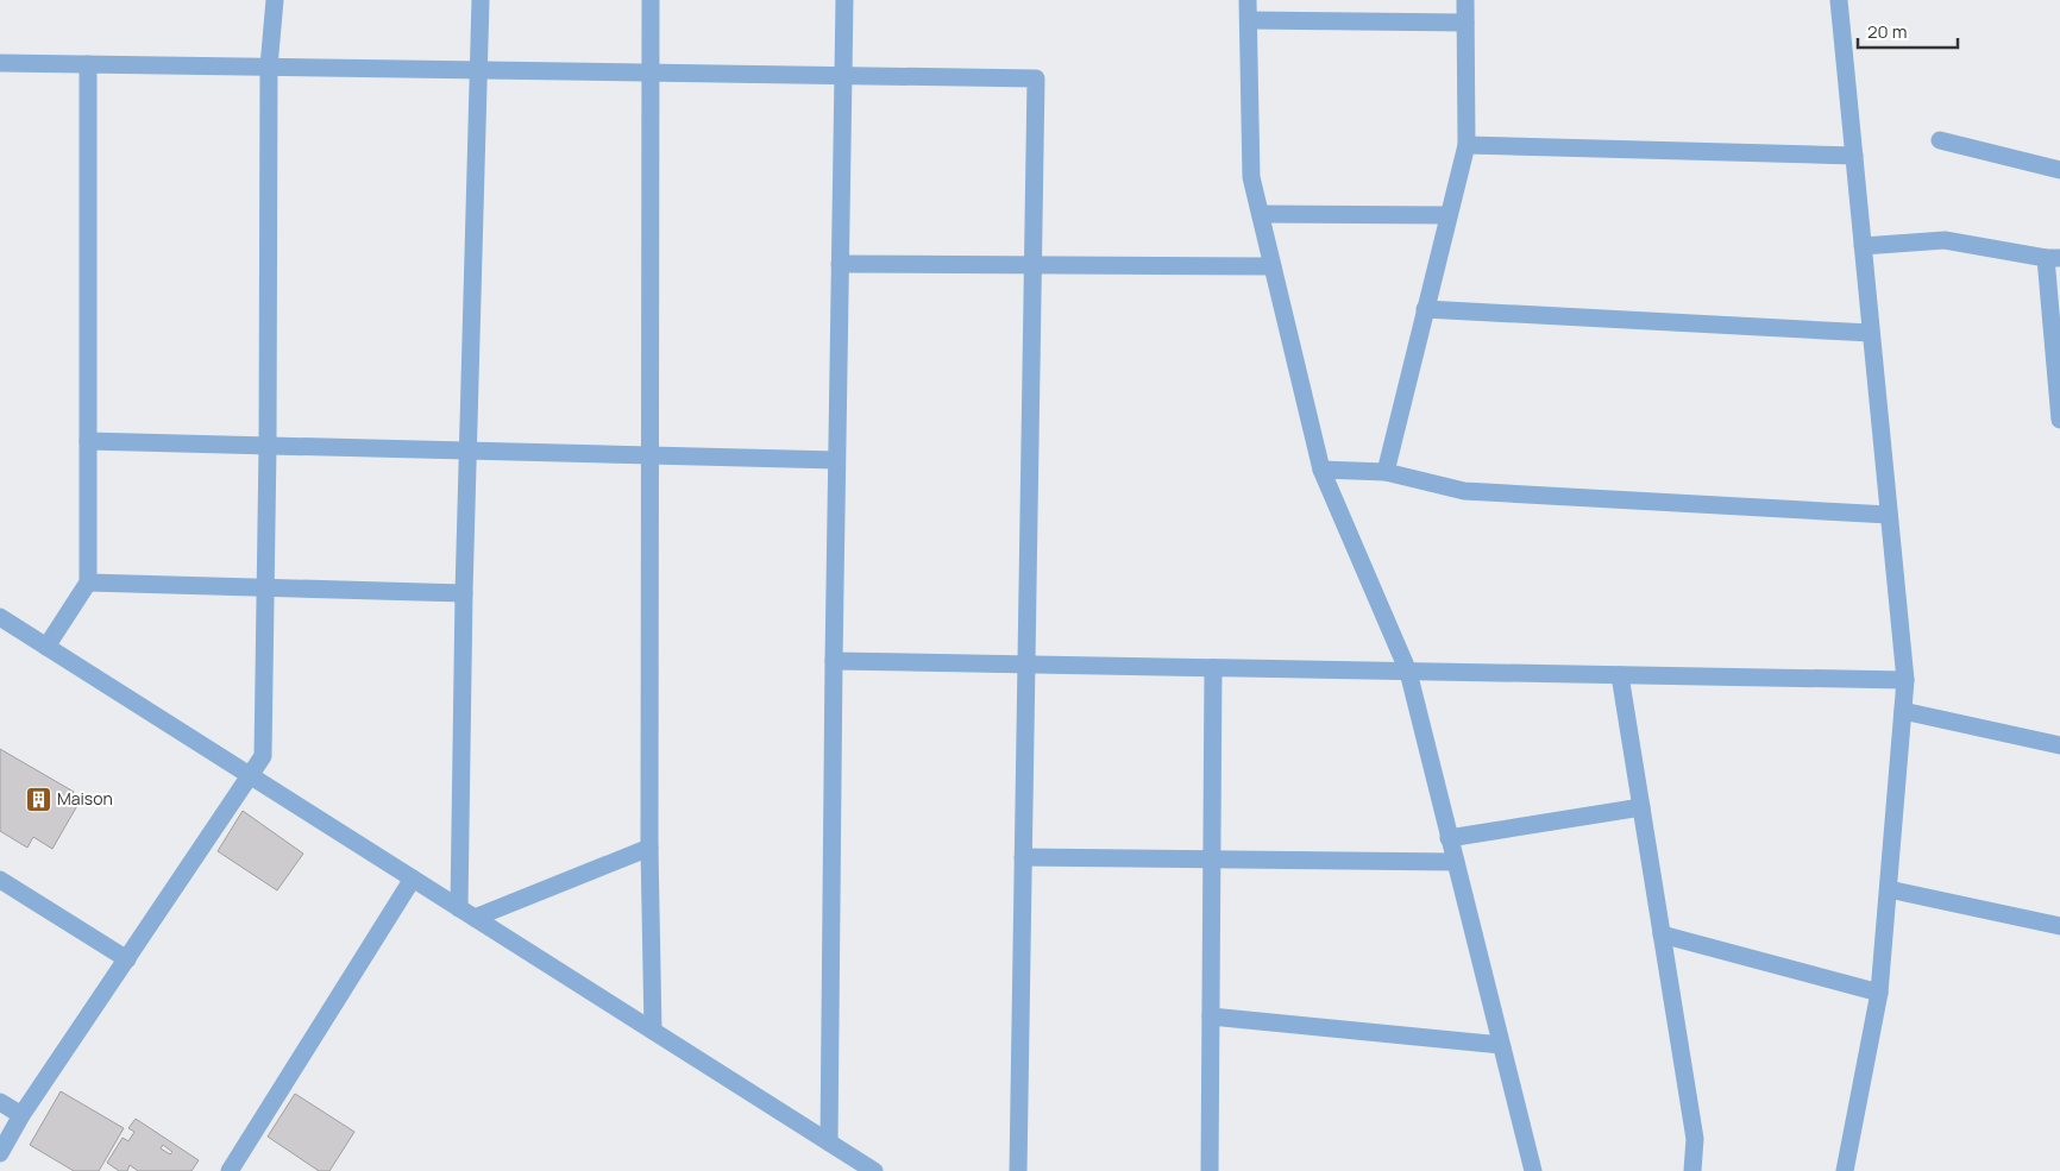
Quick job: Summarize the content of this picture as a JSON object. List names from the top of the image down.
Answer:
{
  "places": {
    "building": ["Maison"]
  },
  "scale_bar": "20 m"
}
